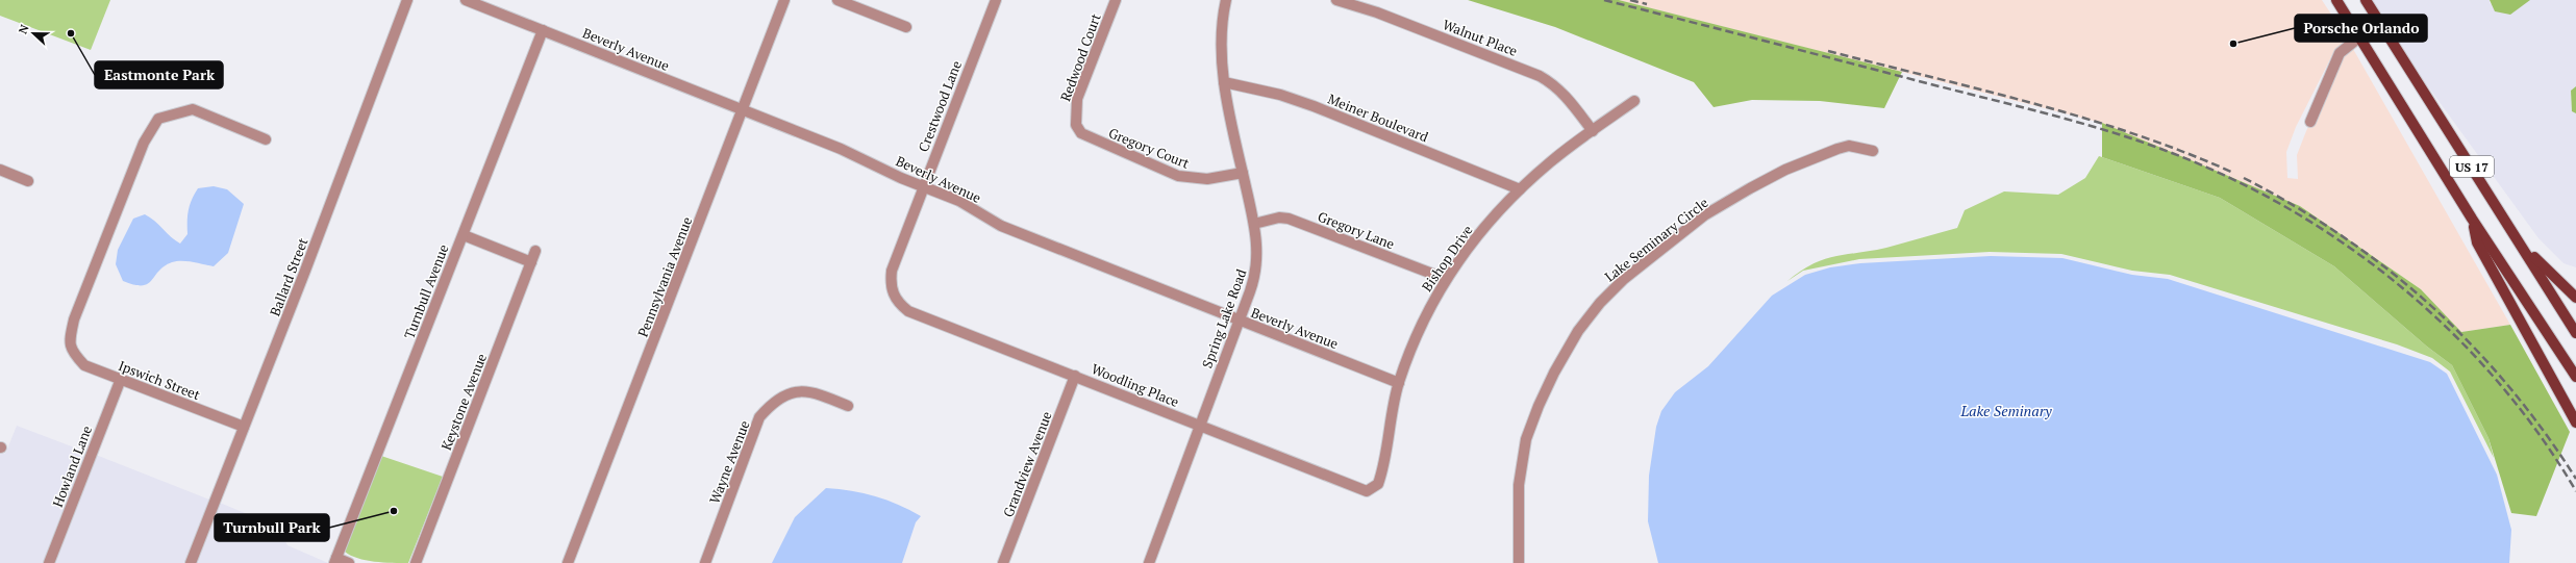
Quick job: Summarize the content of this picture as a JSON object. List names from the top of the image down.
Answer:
{
  "streets": {
    "main road": ["US 17"],
    "street": [
      "Walnut Place",
      "Beverly Avenue",
      "Redwood Court",
      "Crestwood Lane",
      "Meiner Boulevard",
      "Gregory Court",
      "Gregory Lane",
      "Lake Seminary Circle",
      "Bishop Drive",
      "Ballard Street",
      "Pennsylvania Avenue",
      "Turnbull Avenue",
      "Spring Lake Road",
      "Ipswich Street",
      "Woodling Place",
      "Keystone Avenue",
      "Wayne Avenue",
      "Grandview Avenue",
      "Howland Lane"
    ]
  },
  "crossings": [
    ["Walnut Place", "Bishop Drive"],
    ["Beverly Avenue", "Crestwood Lane"],
    ["Beverly Avenue", "Bishop Drive"],
    ["Beverly Avenue", "Pennsylvania Avenue"],
    ["Beverly Avenue", "Turnbull Avenue"],
    ["Beverly Avenue", "Spring Lake Road"],
    ["Redwood Court", "Gregory Court"],
    ["Crestwood Lane", "Woodling Place"],
    ["Meiner Boulevard", "Bishop Drive"],
    ["Meiner Boulevard", "Spring Lake Road"],
    ["Gregory Court", "Spring Lake Road"],
    ["Gregory Lane", "Bishop Drive"],
    ["Gregory Lane", "Spring Lake Road"],
    ["Bishop Drive", "Woodling Place"],
    ["Ballard Street", "Ipswich Street"],
    ["Spring Lake Road", "Woodling Place"],
    ["Ipswich Street", "Howland Lane"],
    ["Woodling Place", "Grandview Avenue"]
  ],
  "water": ["Lake Seminary"],
  "places": ["Eastmonte Park", "Porsche Orlando", "Turnbull Park"],
  "north": "left"
}
